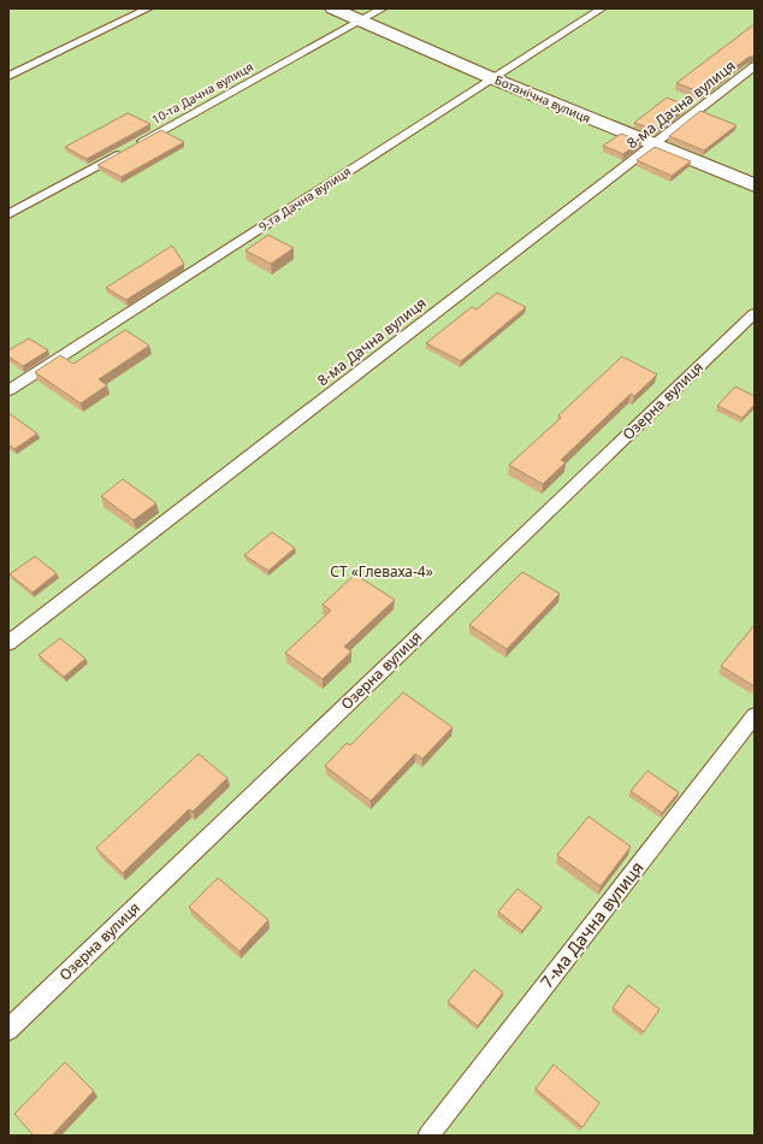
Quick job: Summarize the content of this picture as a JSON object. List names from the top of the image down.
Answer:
{
  "streets": {
    "street": ["Ботанічна вулиця"],
    "lane": [
      "10-та Дачна вулиця",
      "8-ма Дачна вулиця",
      "9-та Дачна вулиця",
      "Озерна вулиця",
      "7-ма Дачна вулиця"
    ]
  },
  "crossings": [
    ["10-та Дачна вулиця", "Ботанічна вулиця"],
    ["Ботанічна вулиця", "8-ма Дачна вулиця"],
    ["Ботанічна вулиця", "9-та Дачна вулиця"]
  ],
  "parks": ["СТ «Глеваха-4»"]
}
